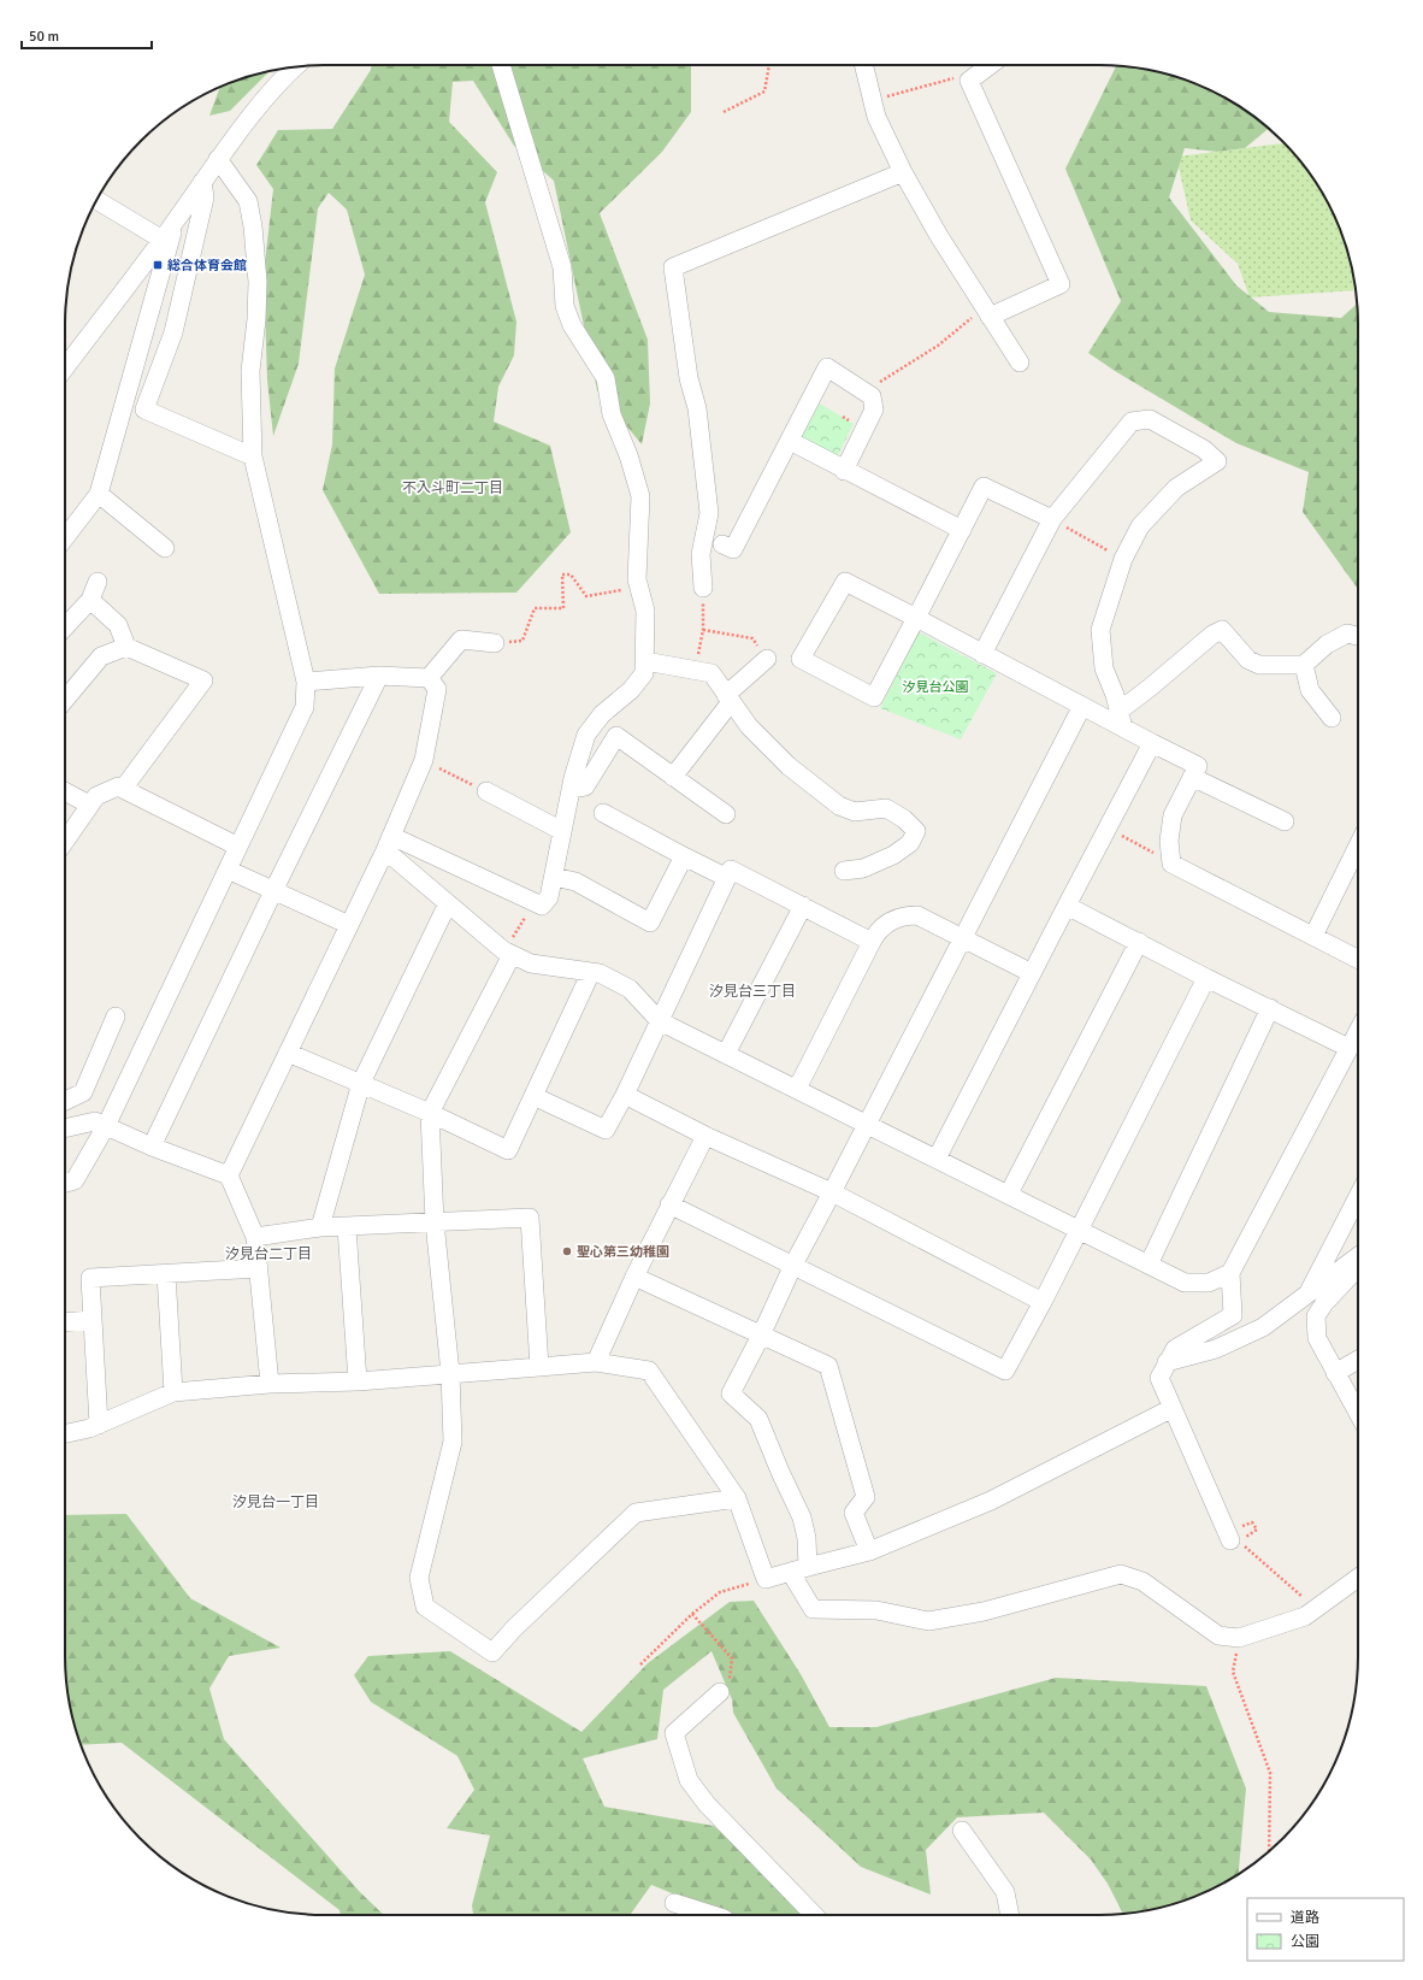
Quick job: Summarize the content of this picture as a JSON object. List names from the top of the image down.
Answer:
{
  "districts": [
    "不入斗町二丁目",
    "汐見台三丁目",
    "汐見台二丁目",
    "汐見台一丁目"
  ],
  "parks": ["汐見台公園"],
  "places": {
    "transit": ["総合体育会館"],
    "other": ["聖心第三幼稚園"]
  },
  "legend": ["道路", "公園"],
  "scale_bar": "50 m"
}
